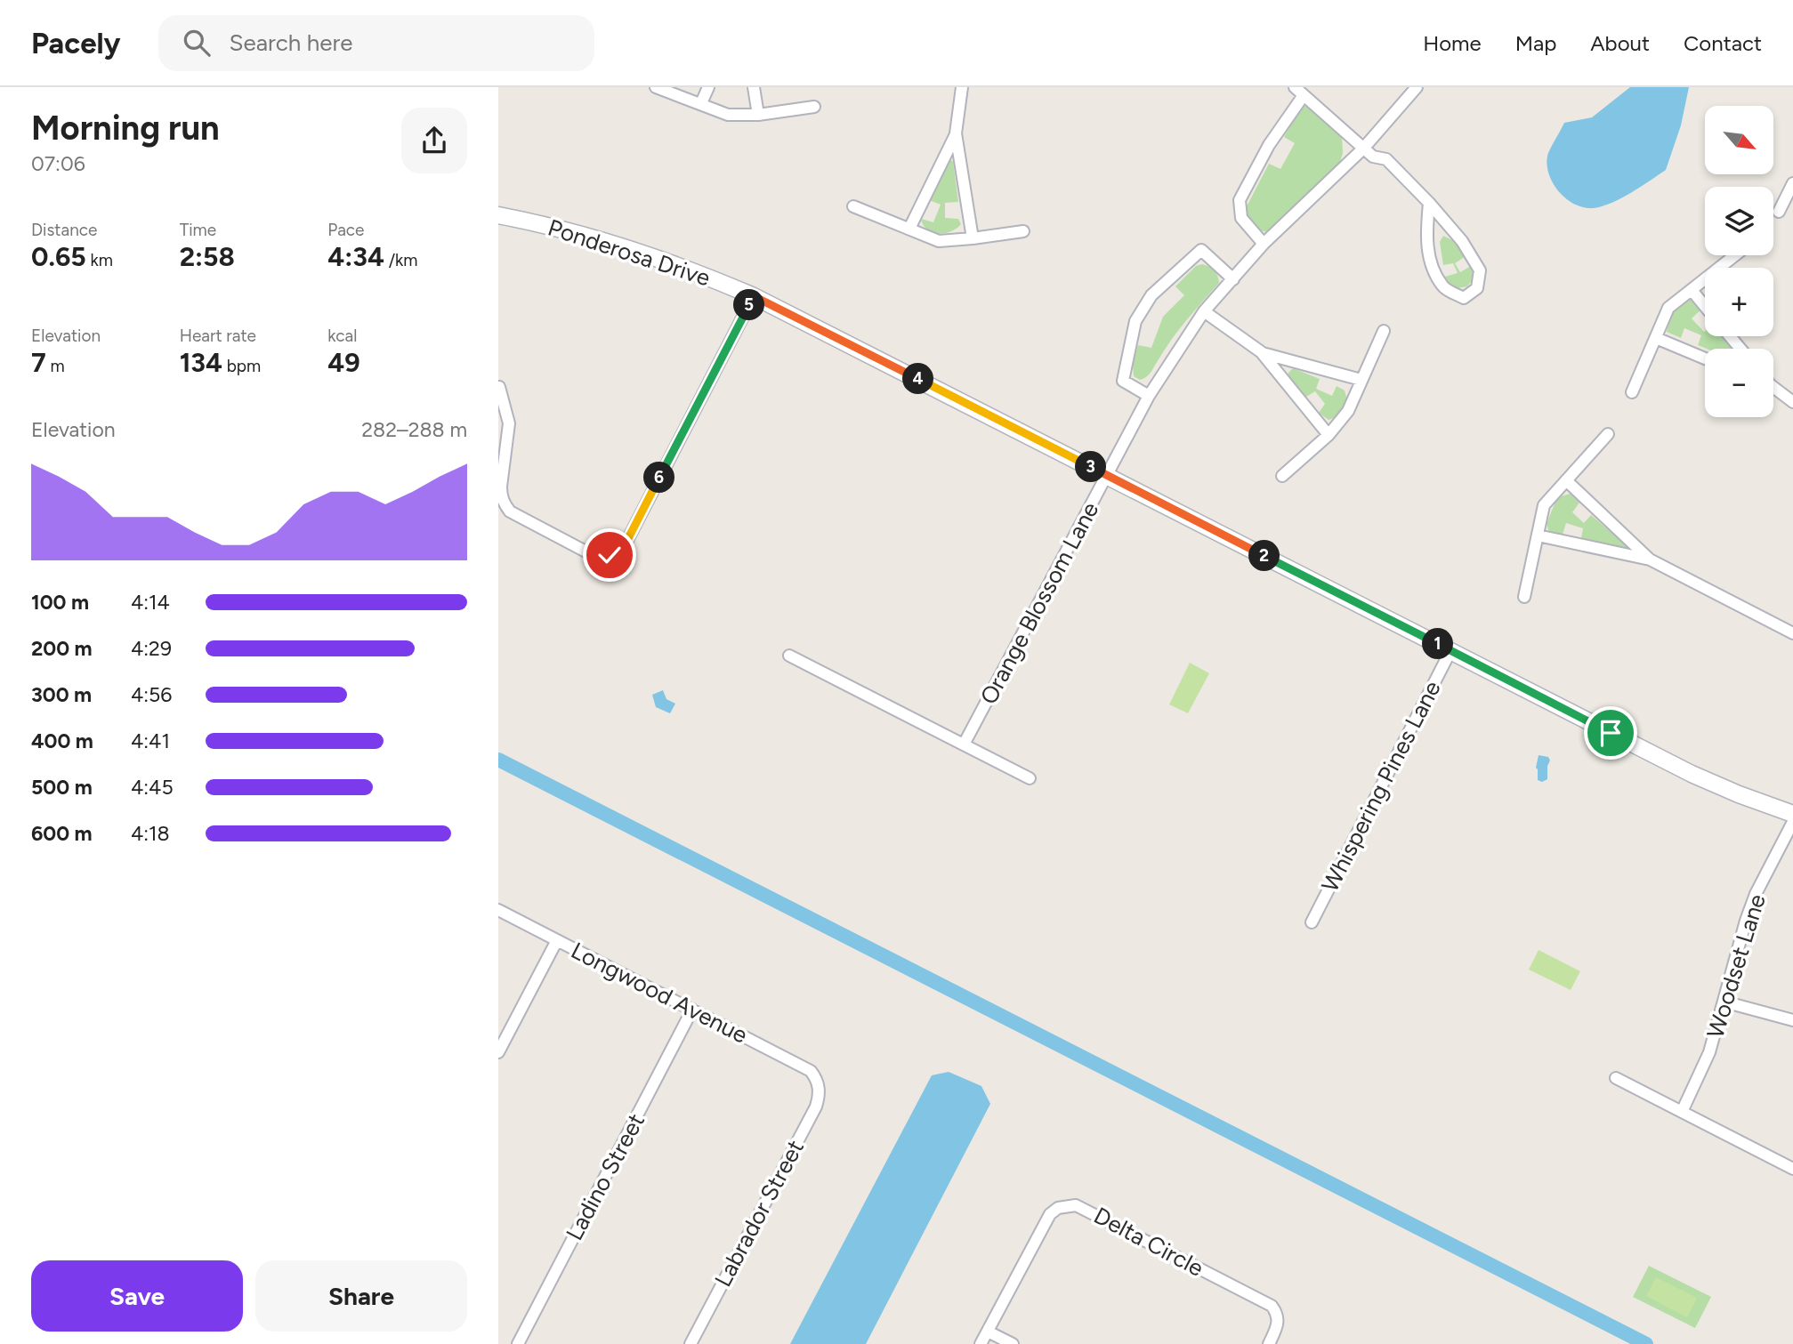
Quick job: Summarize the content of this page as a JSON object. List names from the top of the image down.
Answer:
{
  "streets": {
    "street": [
      "Ponderosa Drive",
      "Orange Blossom Lane",
      "Whispering Pines Lane",
      "Woodset Lane",
      "Longwood Avenue",
      "Ladino Street",
      "Labrador Street",
      "Delta Circle"
    ]
  },
  "crossings": [
    ["Ponderosa Drive", "Orange Blossom Lane"],
    ["Ponderosa Drive", "Whispering Pines Lane"],
    ["Longwood Avenue", "Ladino Street"],
    ["Longwood Avenue", "Labrador Street"]
  ],
  "north": "bottom right",
  "page": {
    "header": "Pacely",
    "search": "Search here",
    "nav": [
      "Home",
      "Map",
      "About",
      "Contact"
    ],
    "heading": ["Morning run", "07:06"],
    "map_buttons": ["+", "−"],
    "stats": [
      ["Distance", "0.65 km"],
      ["Time", "2:58"],
      ["Pace", "4:34 /km"],
      ["Elevation", "7 m"],
      ["Heart rate", "134 bpm"],
      ["kcal", "49"]
    ],
    "pins": [
      "5",
      "4",
      "3",
      "6",
      "2",
      "1"
    ],
    "chart": ["Elevation", "282–288 m"],
    "list": [
      {
        "name": "100 m",
        "note": "4:14"
      },
      {
        "name": "200 m",
        "note": "4:29"
      },
      {
        "name": "300 m",
        "note": "4:56"
      },
      {
        "name": "400 m",
        "note": "4:41"
      },
      {
        "name": "500 m",
        "note": "4:45"
      },
      {
        "name": "600 m",
        "note": "4:18"
      }
    ],
    "buttons": ["Save", "Share"]
  }
}
